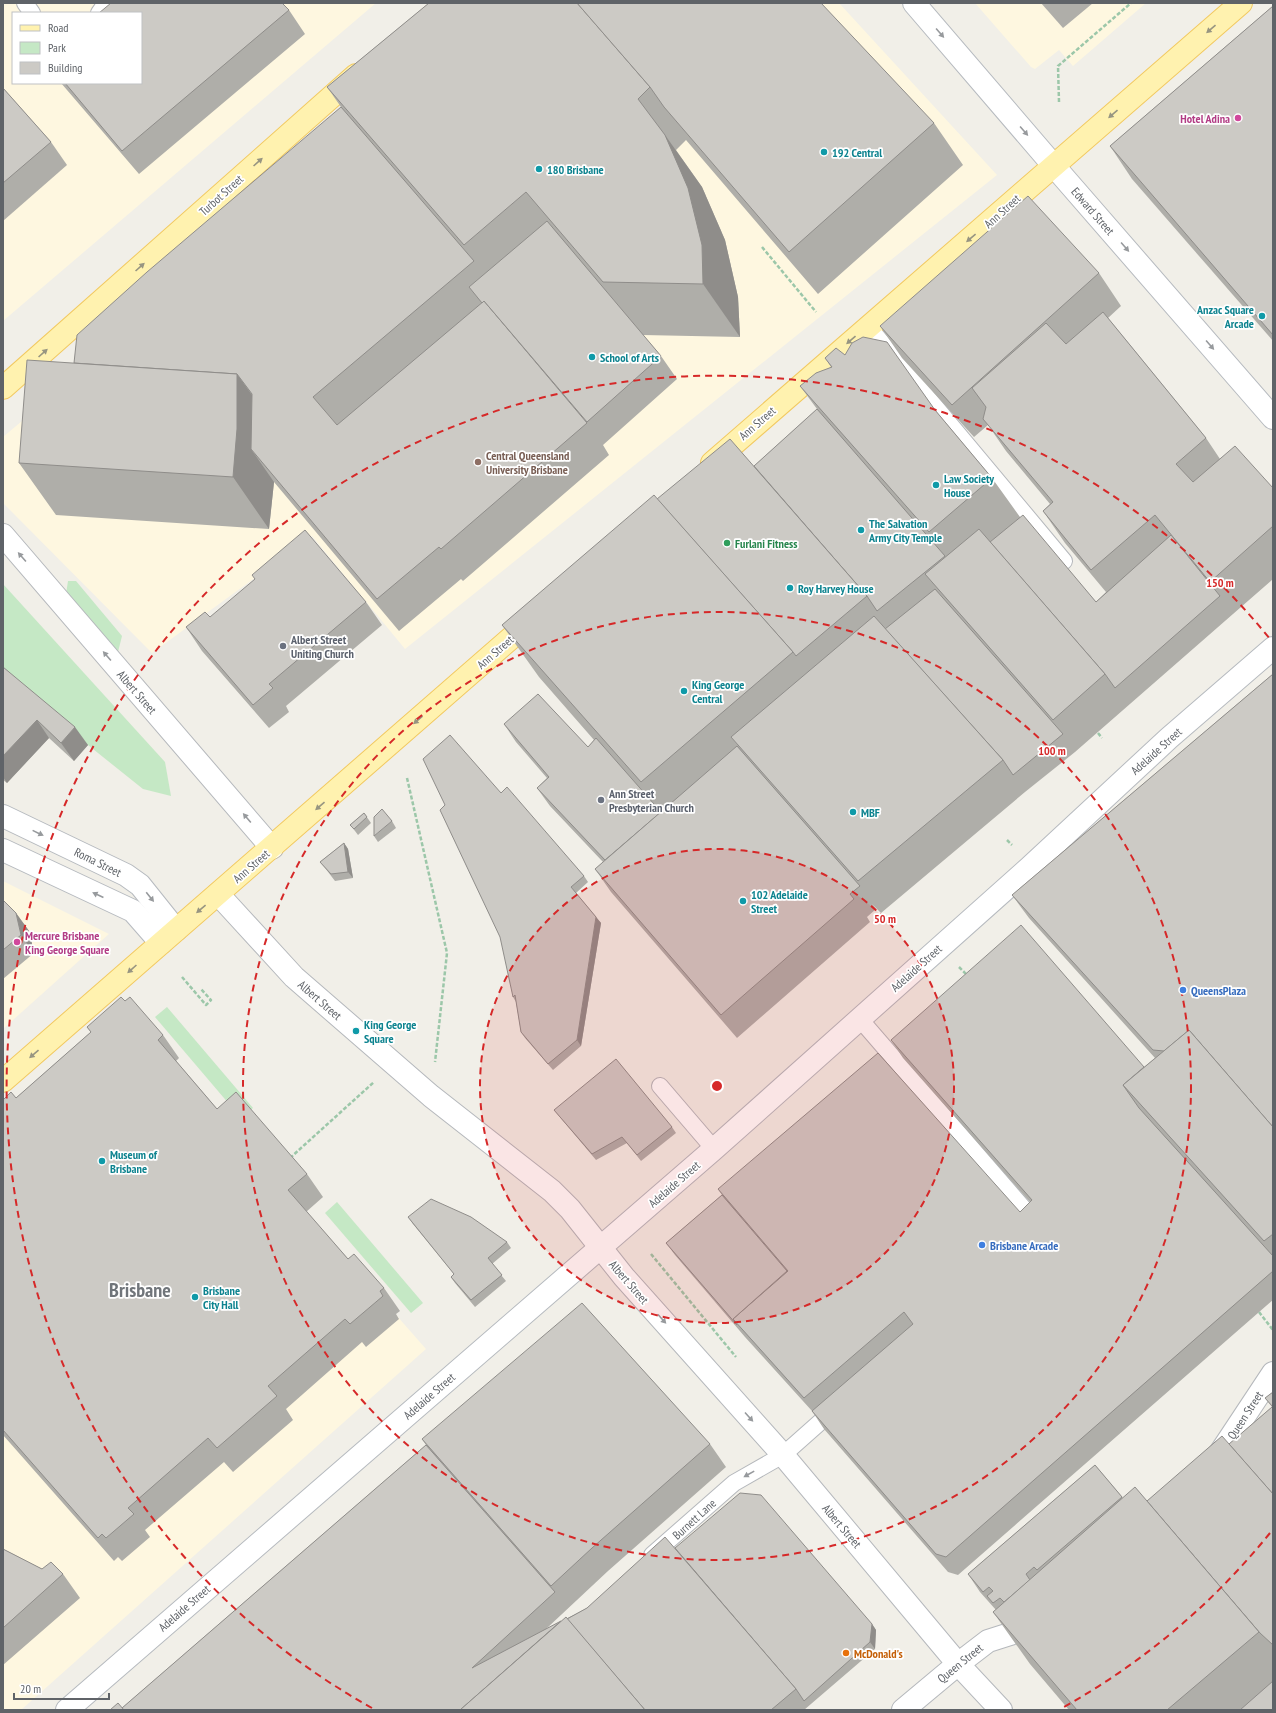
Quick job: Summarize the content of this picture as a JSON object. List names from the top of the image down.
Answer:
{
  "streets": {
    "main road": ["Turbot Street", "Ann Street"],
    "street": [
      "Edward Street",
      "Albert Street",
      "Adelaide Street",
      "Roma Street",
      "Queen Street"
    ],
    "lane": ["Burnett Lane"]
  },
  "crossings": [
    ["Ann Street", "Edward Street"],
    ["Ann Street", "Albert Street"],
    ["Ann Street", "Roma Street"],
    ["Albert Street", "Adelaide Street"],
    ["Albert Street", "Queen Street"],
    ["Albert Street", "Burnett Lane"]
  ],
  "one_way": [
    "Turbot Street",
    "Ann Street",
    "Edward Street",
    "Burnett Lane"
  ],
  "districts": ["Brisbane"],
  "places": [
    "Hotel Adina",
    "192 Central",
    "180 Brisbane",
    "Anzac Square Arcade",
    "School of Arts",
    "Central Queensland University Brisbane",
    "Law Society House",
    "The Salvation Army City Temple",
    "Furlani Fitness",
    "Roy Harvey House",
    "Albert Street Uniting Church",
    "King George Central",
    "Ann Street Presbyterian Church",
    "MBF",
    "102 Adelaide Street",
    "Mercure Brisbane King George Square",
    "QueensPlaza",
    "King George Square",
    "Museum of Brisbane",
    "Brisbane Arcade",
    "Brisbane City Hall",
    "McDonald's"
  ],
  "legend": ["Road", "Park", "Building"],
  "scale_bar": "20 m",
  "rings": ["150 m", "100 m", "50 m"]
}
